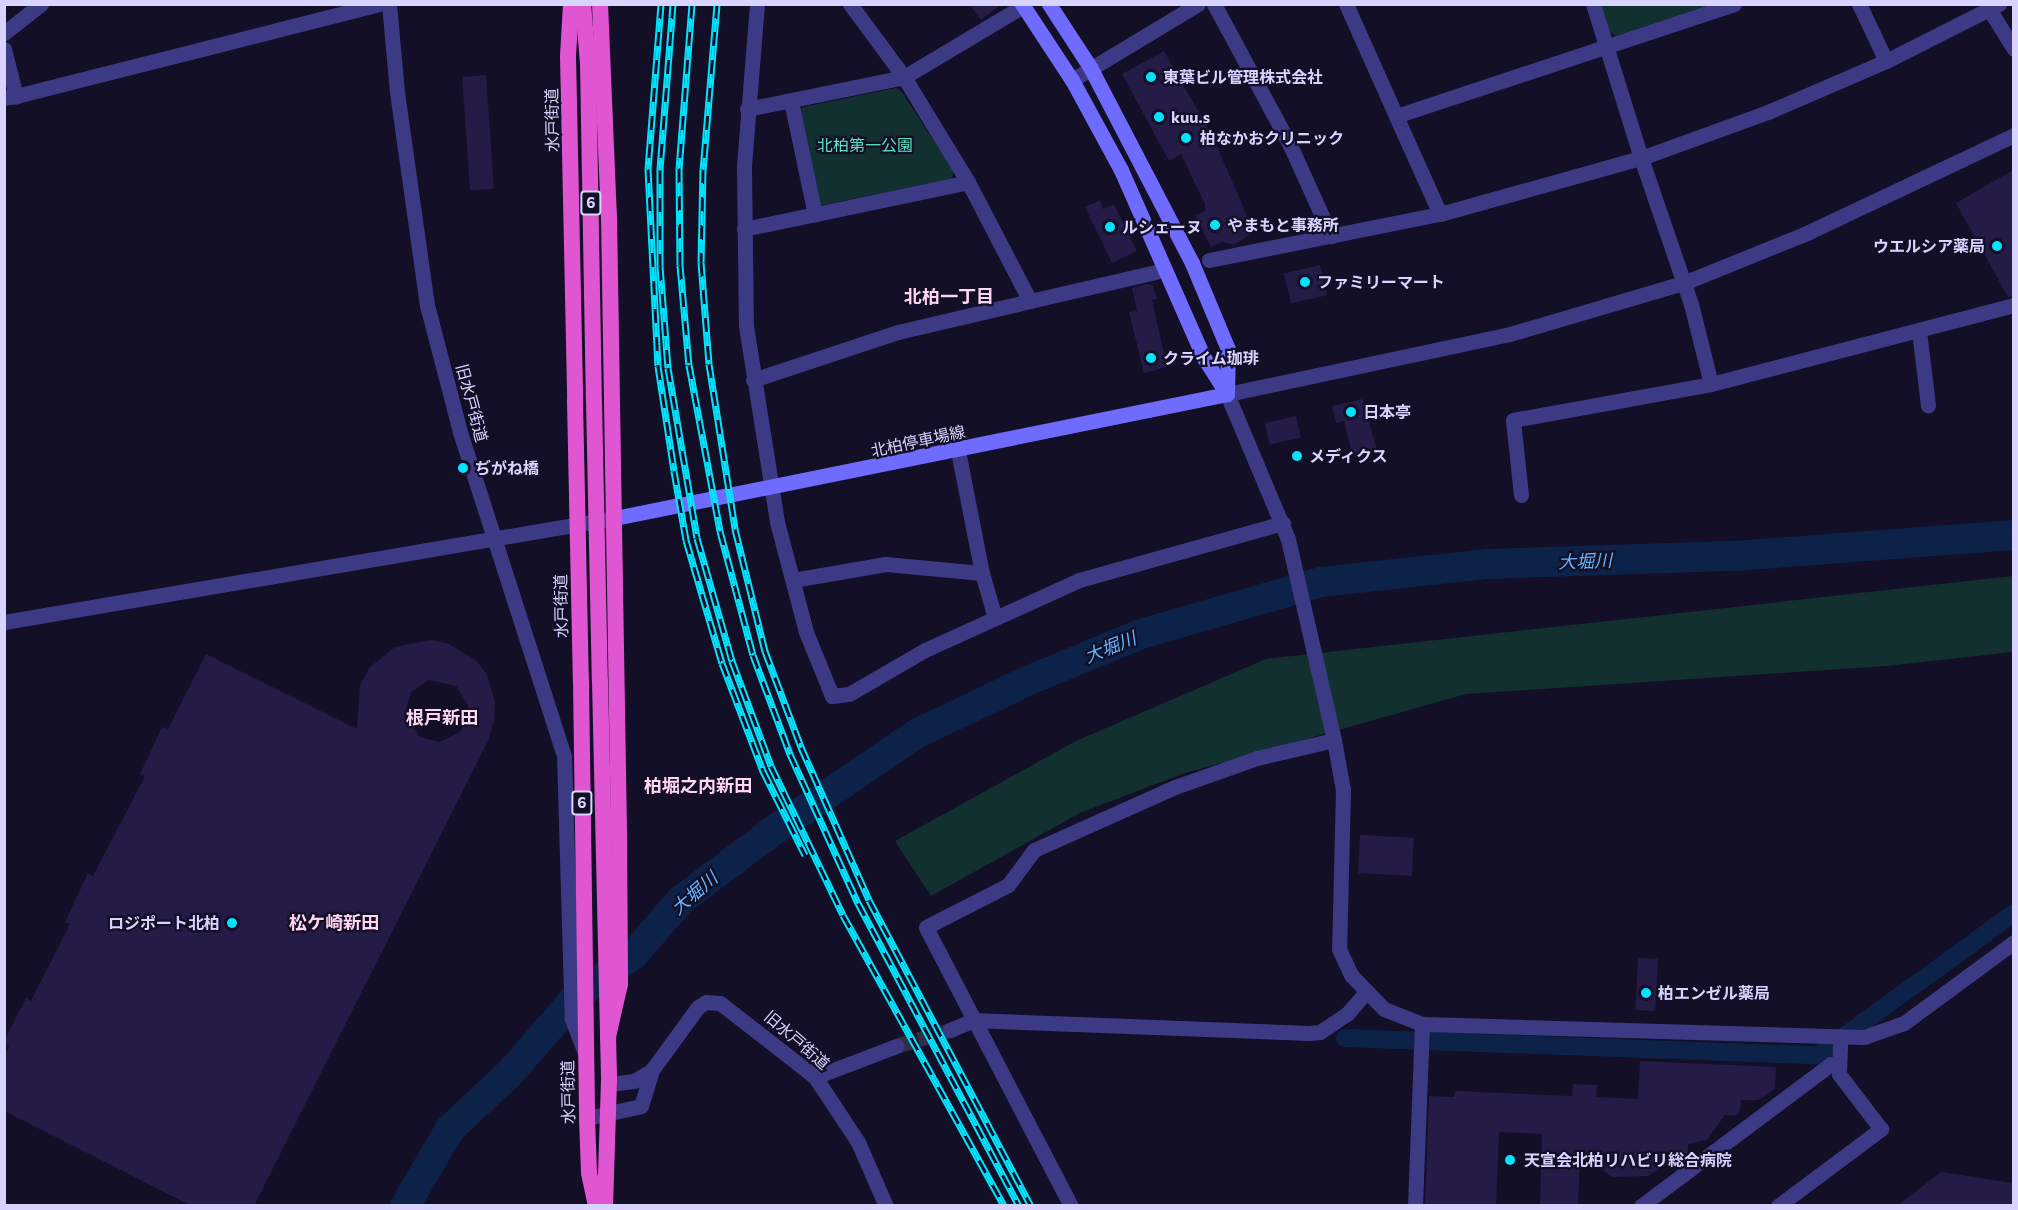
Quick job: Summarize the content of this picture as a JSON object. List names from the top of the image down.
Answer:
{
  "streets": {
    "highway": ["水戸街道", "6"],
    "main road": ["北柏停車場線"],
    "street": ["旧水戸街道"]
  },
  "crossings": [
    ["水戸街道", "旧水戸街道"],
    ["6", "旧水戸街道"]
  ],
  "districts": [
    "北柏一丁目",
    "根戸新田",
    "柏堀之内新田",
    "松ケ崎新田"
  ],
  "water": ["大堀川"],
  "parks": ["北柏第一公園"],
  "places": [
    "東葉ビル管理株式会社",
    "kuu.s",
    "柏なかおクリニック",
    "やまもと事務所",
    "ルシェーヌ",
    "ウエルシア薬局",
    "ファミリーマート",
    "クライム珈琲",
    "日本亭",
    "メディクス",
    "ぢがね橋",
    "ロジポート北柏",
    "柏エンゼル薬局",
    "天宣会北柏リハビリ総合病院"
  ]
}
